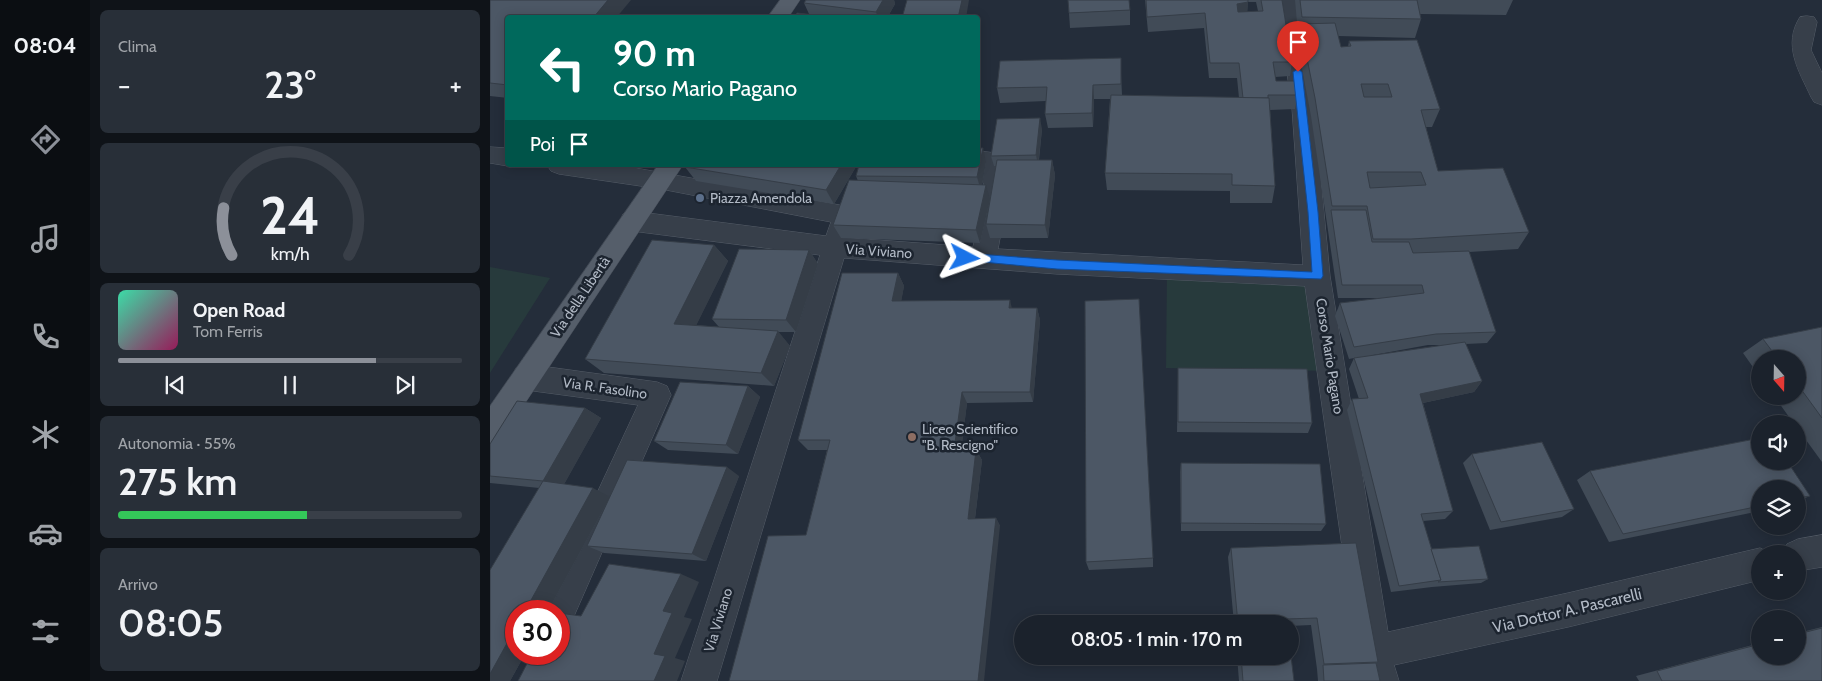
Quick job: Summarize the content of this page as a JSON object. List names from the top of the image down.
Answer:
{
  "streets": {
    "main road": ["Via della Libertà"],
    "street": [
      "Via Viviano",
      "Corso Mario Pagano",
      "Via R. Fasolino",
      "Via Dottor A. Pascarelli"
    ]
  },
  "crossings": [
    ["Via Viviano", "Corso Mario Pagano"],
    ["Via della Libertà", "Via R. Fasolino"],
    ["Corso Mario Pagano", "Via Dottor A. Pascarelli"]
  ],
  "places": ["Piazza Amendola", "Liceo Scientifico \"B. Rescigno\""],
  "north": "bottom",
  "page": {
    "tabs": "08:04",
    "tile": [
      "Clima",
      ["Autonomia · 55%", "275 km"],
      ["Arrivo", "08:05"]
    ],
    "turn": ["90 m", "Corso Mario Pagano"],
    "heat": ["−", "23°", "+"],
    "then": "Poi",
    "song": ["Open Road", "Tom Ferris"],
    "map_buttons": ["+", "−"],
    "limit": "30",
    "trip": "08:05 · 1 min · 170 m",
    "gauge": ["24", "km/h"]
  }
}
